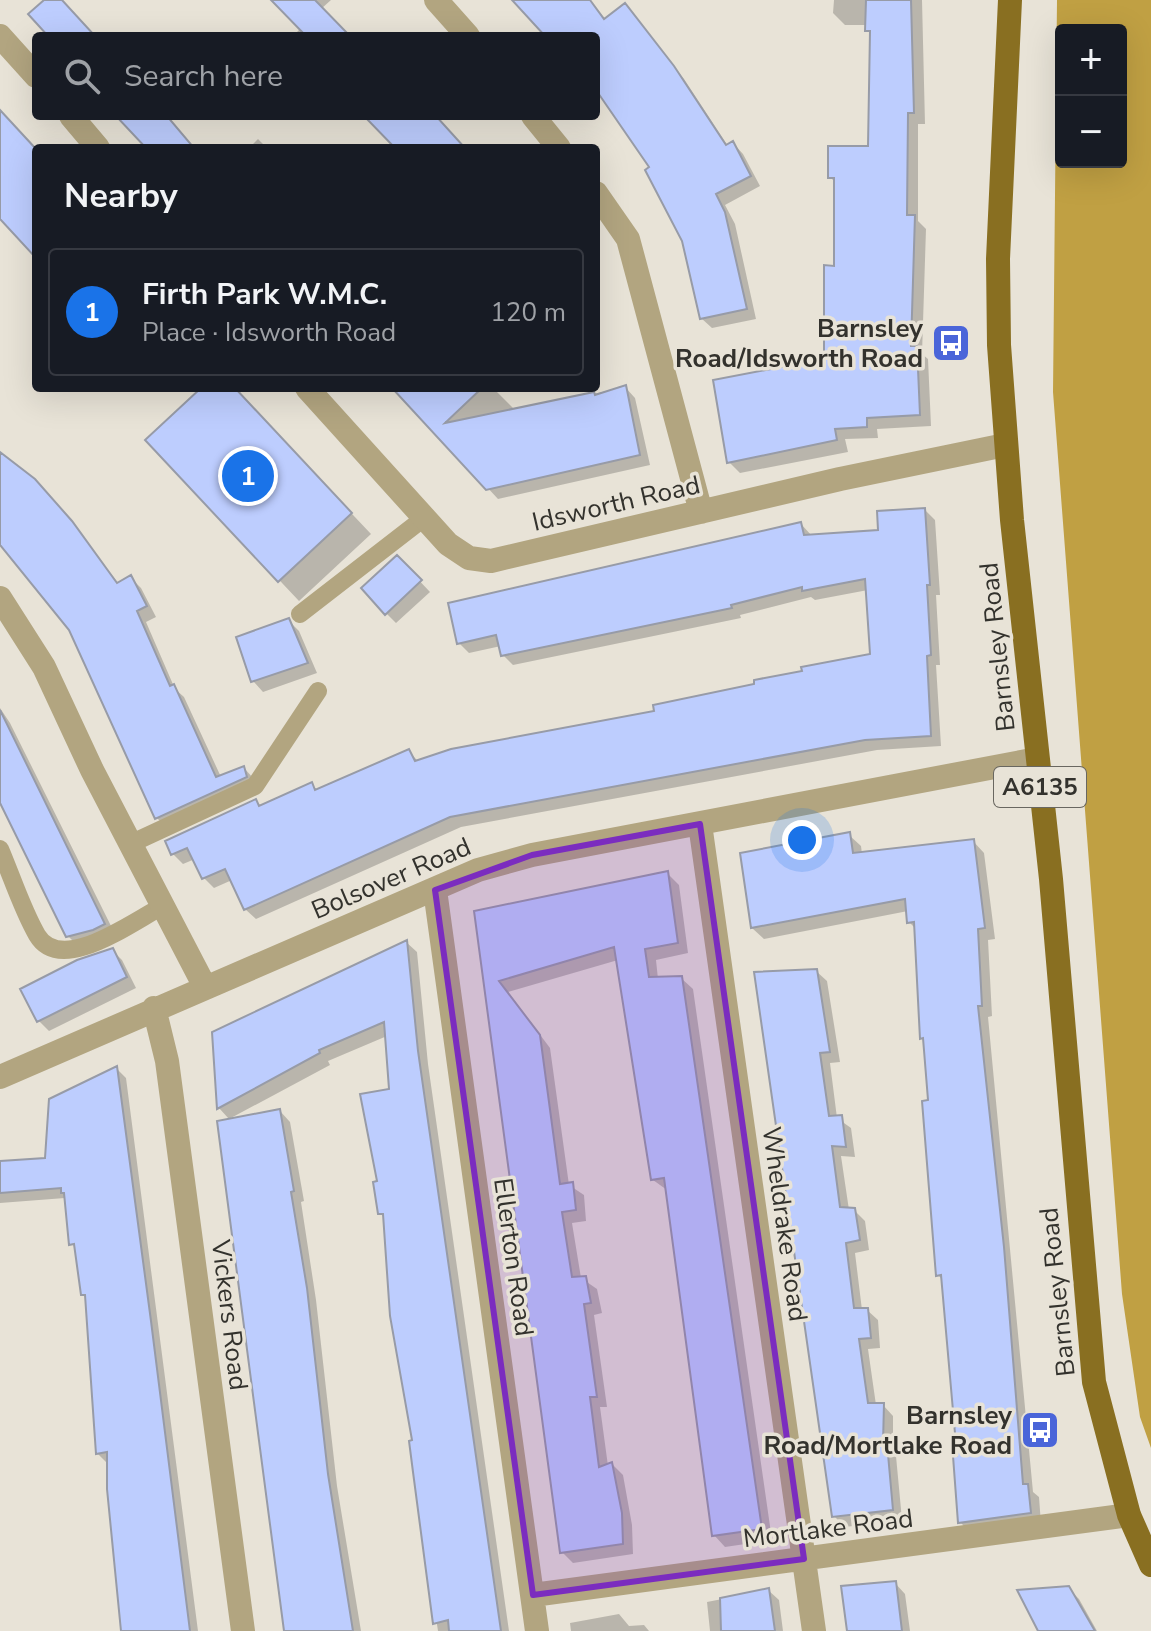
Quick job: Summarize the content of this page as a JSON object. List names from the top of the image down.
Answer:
{
  "streets": {
    "main road": ["Barnsley Road", "A6135"],
    "street": [
      "Idsworth Road",
      "Bolsover Road",
      "Wheldrake Road",
      "Ellerton Road",
      "Vickers Road",
      "Mortlake Road"
    ]
  },
  "crossings": [
    ["Idsworth Road", "Barnsley Road"],
    ["Barnsley Road", "Bolsover Road"],
    ["Barnsley Road", "Mortlake Road"],
    ["Bolsover Road", "Wheldrake Road"],
    ["Bolsover Road", "Ellerton Road"],
    ["Bolsover Road", "Vickers Road"],
    ["Wheldrake Road", "Mortlake Road"],
    ["Ellerton Road", "Mortlake Road"]
  ],
  "places": {
    "bus stop": ["Barnsley Road/Idsworth Road", "Barnsley Road/Mortlake Road"]
  },
  "page": {
    "map_buttons": ["+", "−"],
    "search": "Search here",
    "heading": "Nearby",
    "list": [
      {
        "mark": "1",
        "name": "Firth Park W.M.C.",
        "note": "Place · Idsworth Road",
        "value": "120 m"
      }
    ],
    "pins": "1"
  }
}
